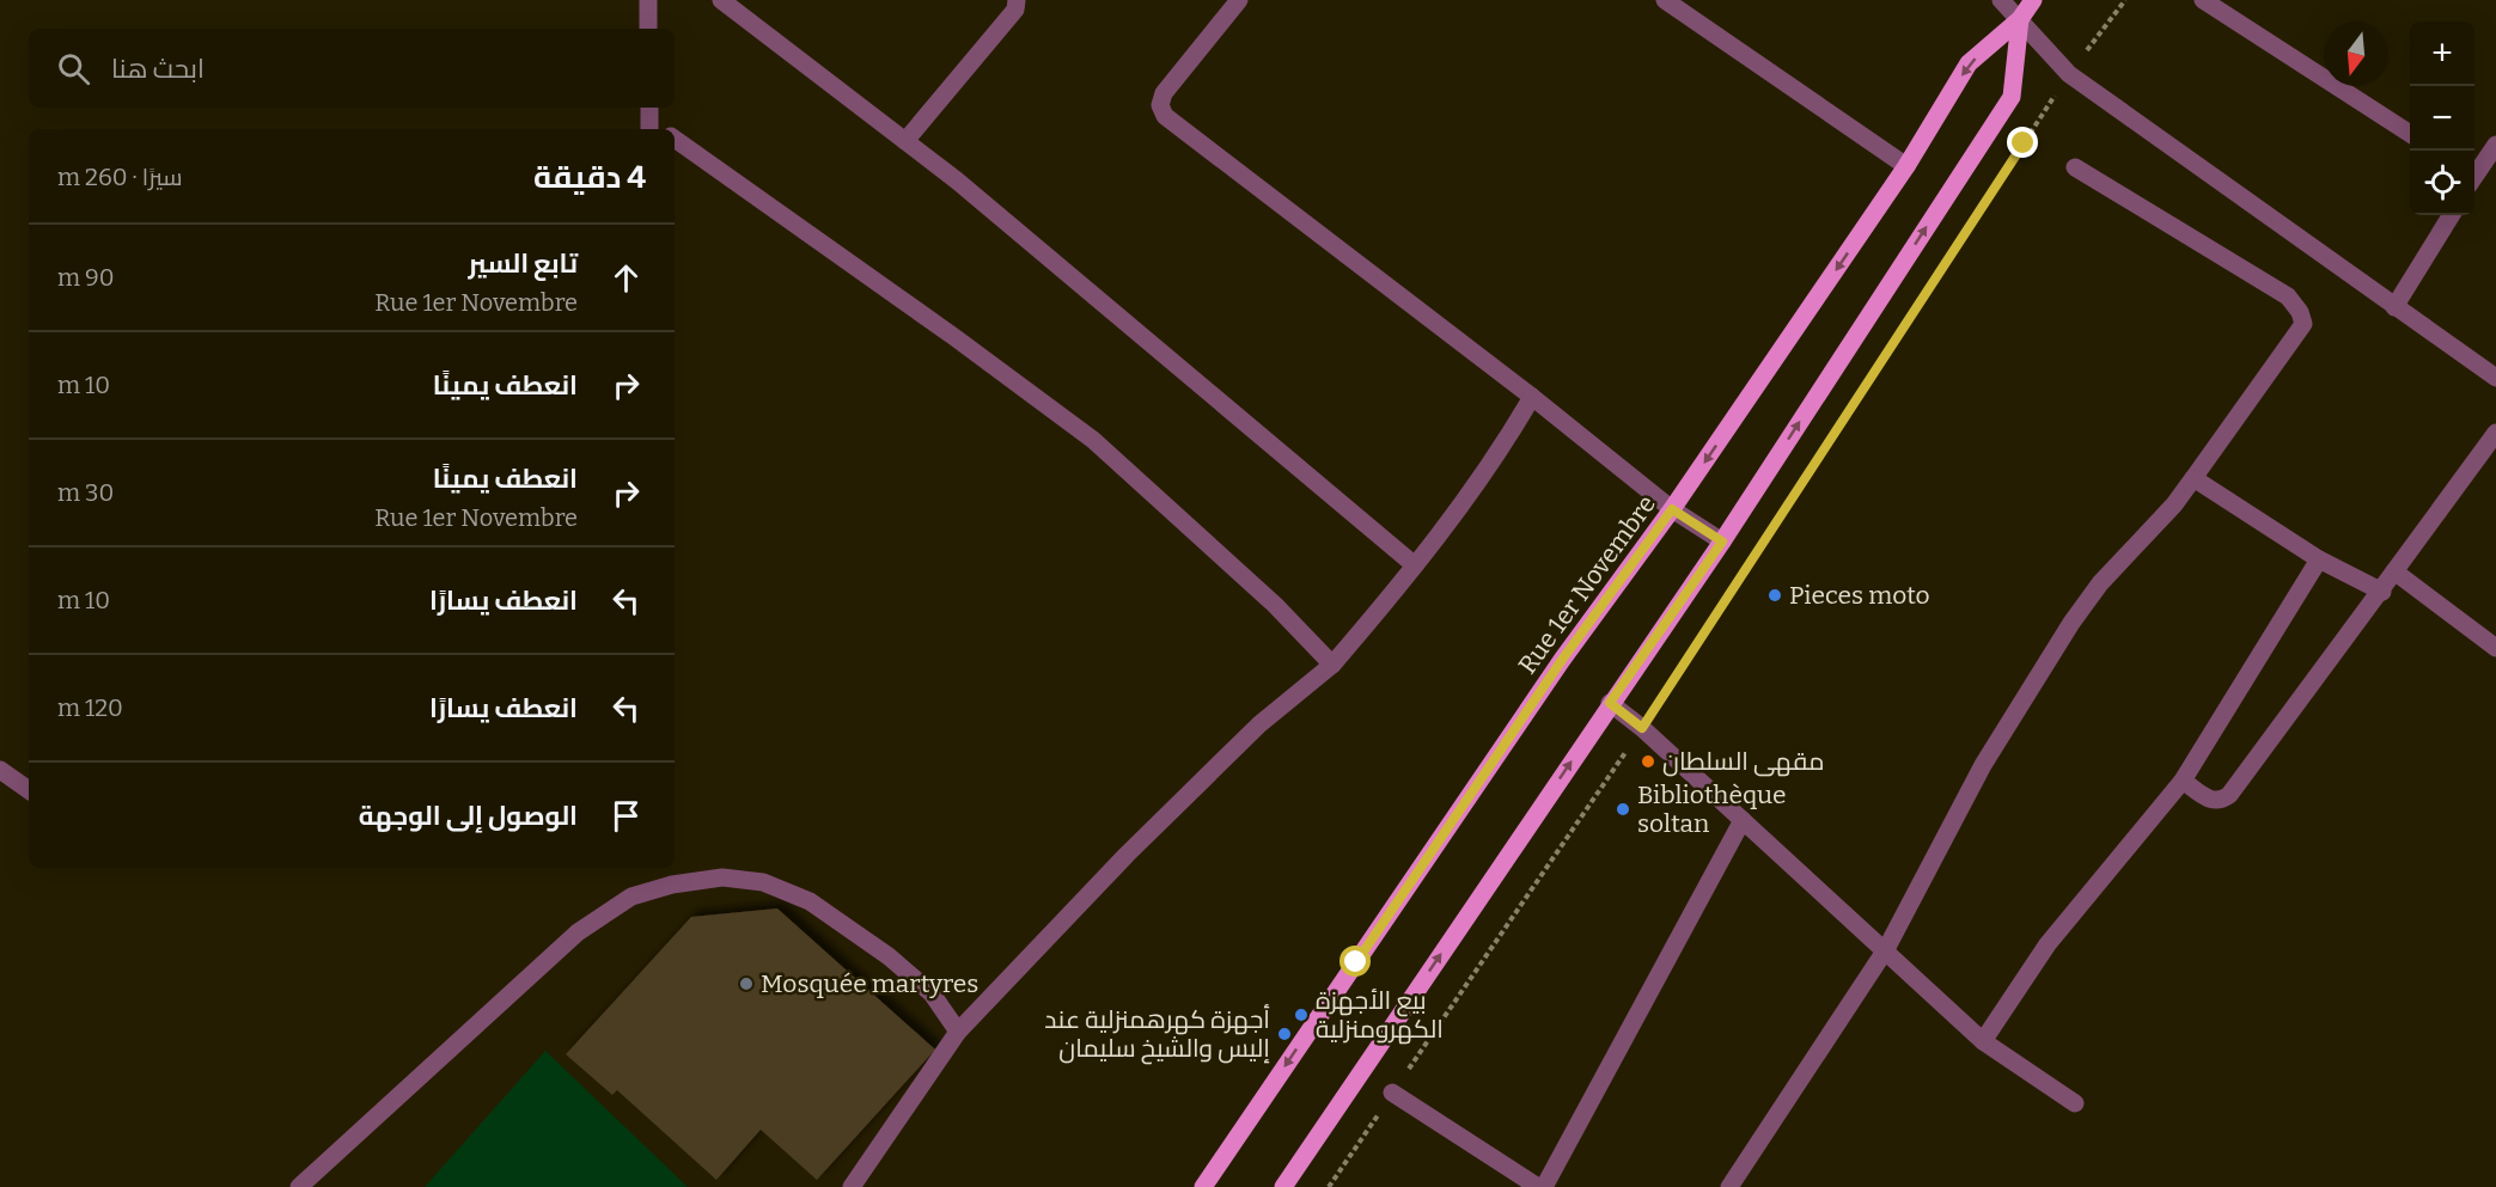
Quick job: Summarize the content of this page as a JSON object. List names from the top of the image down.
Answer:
{
  "streets": {
    "main road": ["Rue 1er Novembre"]
  },
  "places": [
    "Pieces moto",
    "مقهى السلطان",
    "Bibliothèque soltan",
    "Mosquée martyres",
    "بيع الأجهزة الكهرومنزلية",
    "أجهزة كهرهمنزلية عند إليس والشيخ سليمان"
  ],
  "north": "bottom",
  "page": {
    "map_buttons": ["+", "−"],
    "search": "ابحث هنا",
    "heading": ["4 دقيقة", "سيرًا · 260 m"],
    "list": [
      ["تابع السير", "Rue 1er Novembre", "90 m"],
      ["انعطف يمينًا", "10 m"],
      ["انعطف يمينًا", "Rue 1er Novembre", "30 m"],
      ["انعطف يسارًا", "10 m"],
      ["انعطف يسارًا", "120 m"],
      "الوصول إلى الوجهة"
    ]
  }
}
